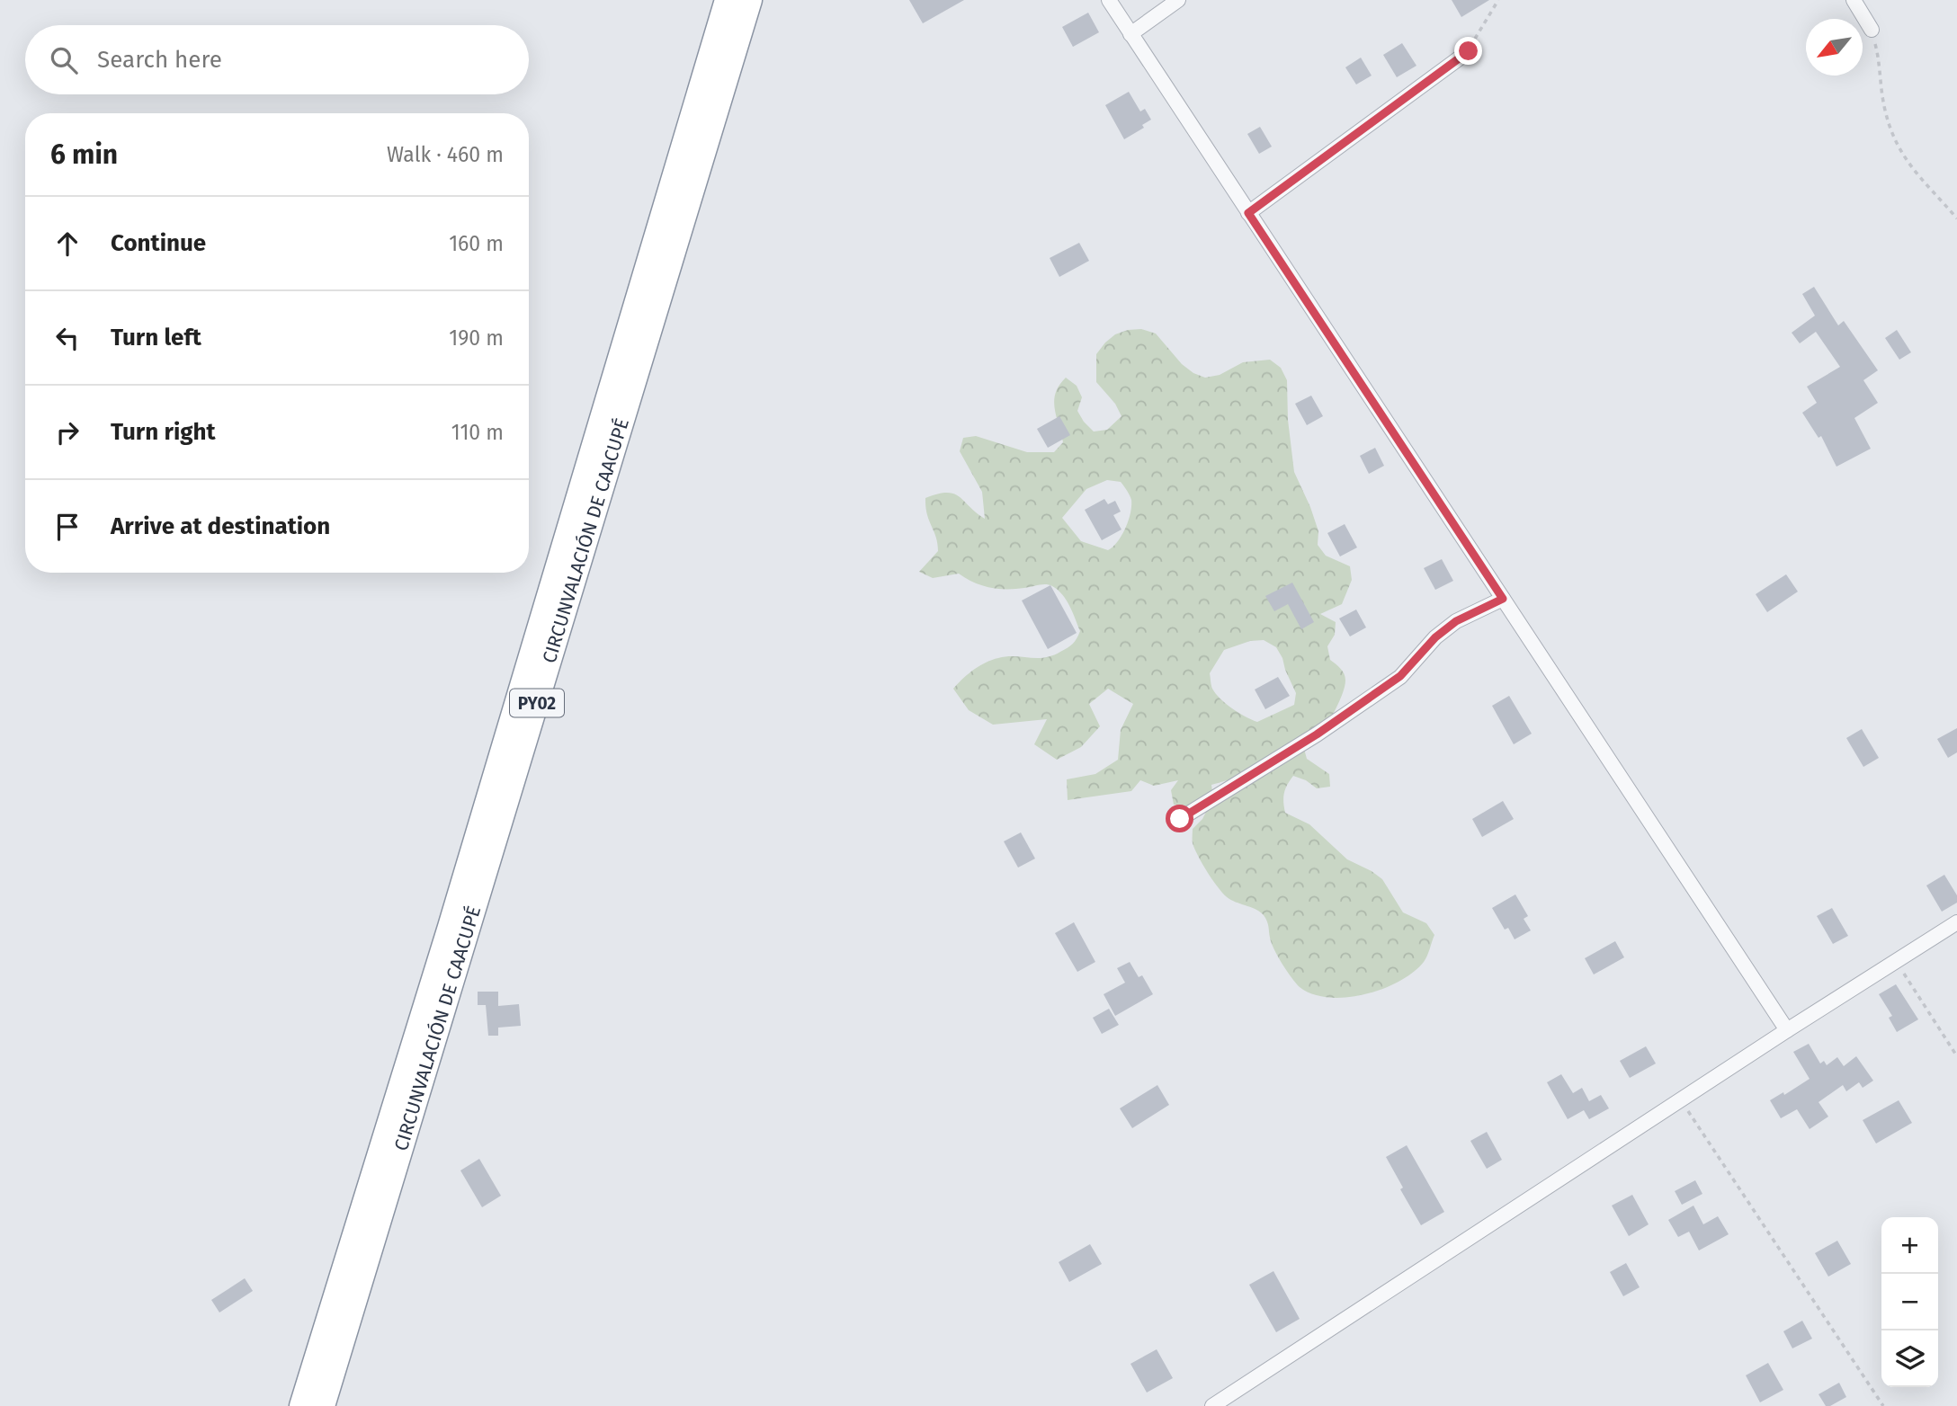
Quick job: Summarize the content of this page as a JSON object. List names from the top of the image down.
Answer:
{
  "streets": {
    "highway": ["CIRCUNVALACIÓN DE CAACUPÉ", "PY02"]
  },
  "north": "bottom left",
  "page": {
    "search": "Search here",
    "heading": ["6 min", "Walk · 460 m"],
    "list": [
      ["Continue", "160 m"],
      ["Turn left", "190 m"],
      ["Turn right", "110 m"],
      "Arrive at destination"
    ],
    "map_buttons": ["+", "−"]
  }
}
